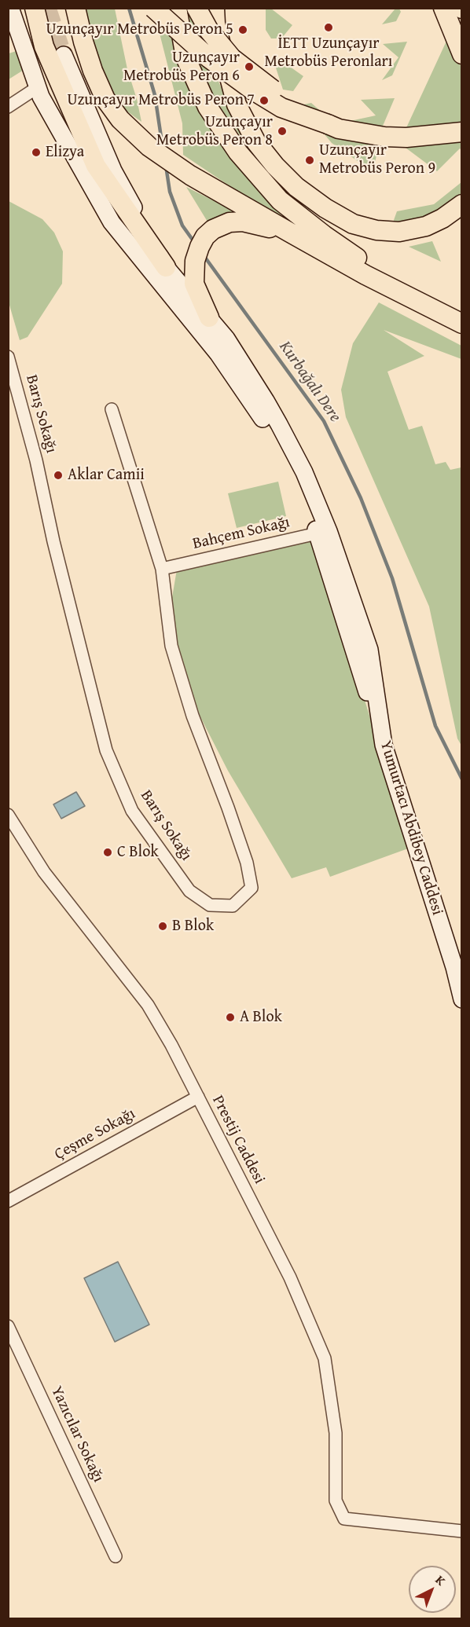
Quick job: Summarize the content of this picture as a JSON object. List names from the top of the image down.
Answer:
{
  "streets": {
    "main road": ["Yumurtacı Abdibey Caddesi"],
    "street": [
      "Barış Sokağı",
      "Bahçem Sokağı",
      "Çeşme Sokağı",
      "Prestij Caddesi",
      "Yazıcılar Sokağı"
    ]
  },
  "crossings": [
    ["Barış Sokağı", "Bahçem Sokağı"],
    ["Bahçem Sokağı", "Yumurtacı Abdibey Caddesi"],
    ["Çeşme Sokağı", "Prestij Caddesi"]
  ],
  "water": ["Kurbağalı Dere"],
  "places": [
    "İETT Uzunçayır Metrobüs Peronları",
    "Uzunçayır Metrobüs Peron 5",
    "Uzunçayır Metrobüs Peron 6",
    "Uzunçayır Metrobüs Peron 7",
    "Uzunçayır Metrobüs Peron 8",
    "Elizya",
    "Uzunçayır Metrobüs Peron 9",
    "Aklar Camii",
    "C Blok",
    "B Blok",
    "A Blok"
  ],
  "north": "top right"
}
